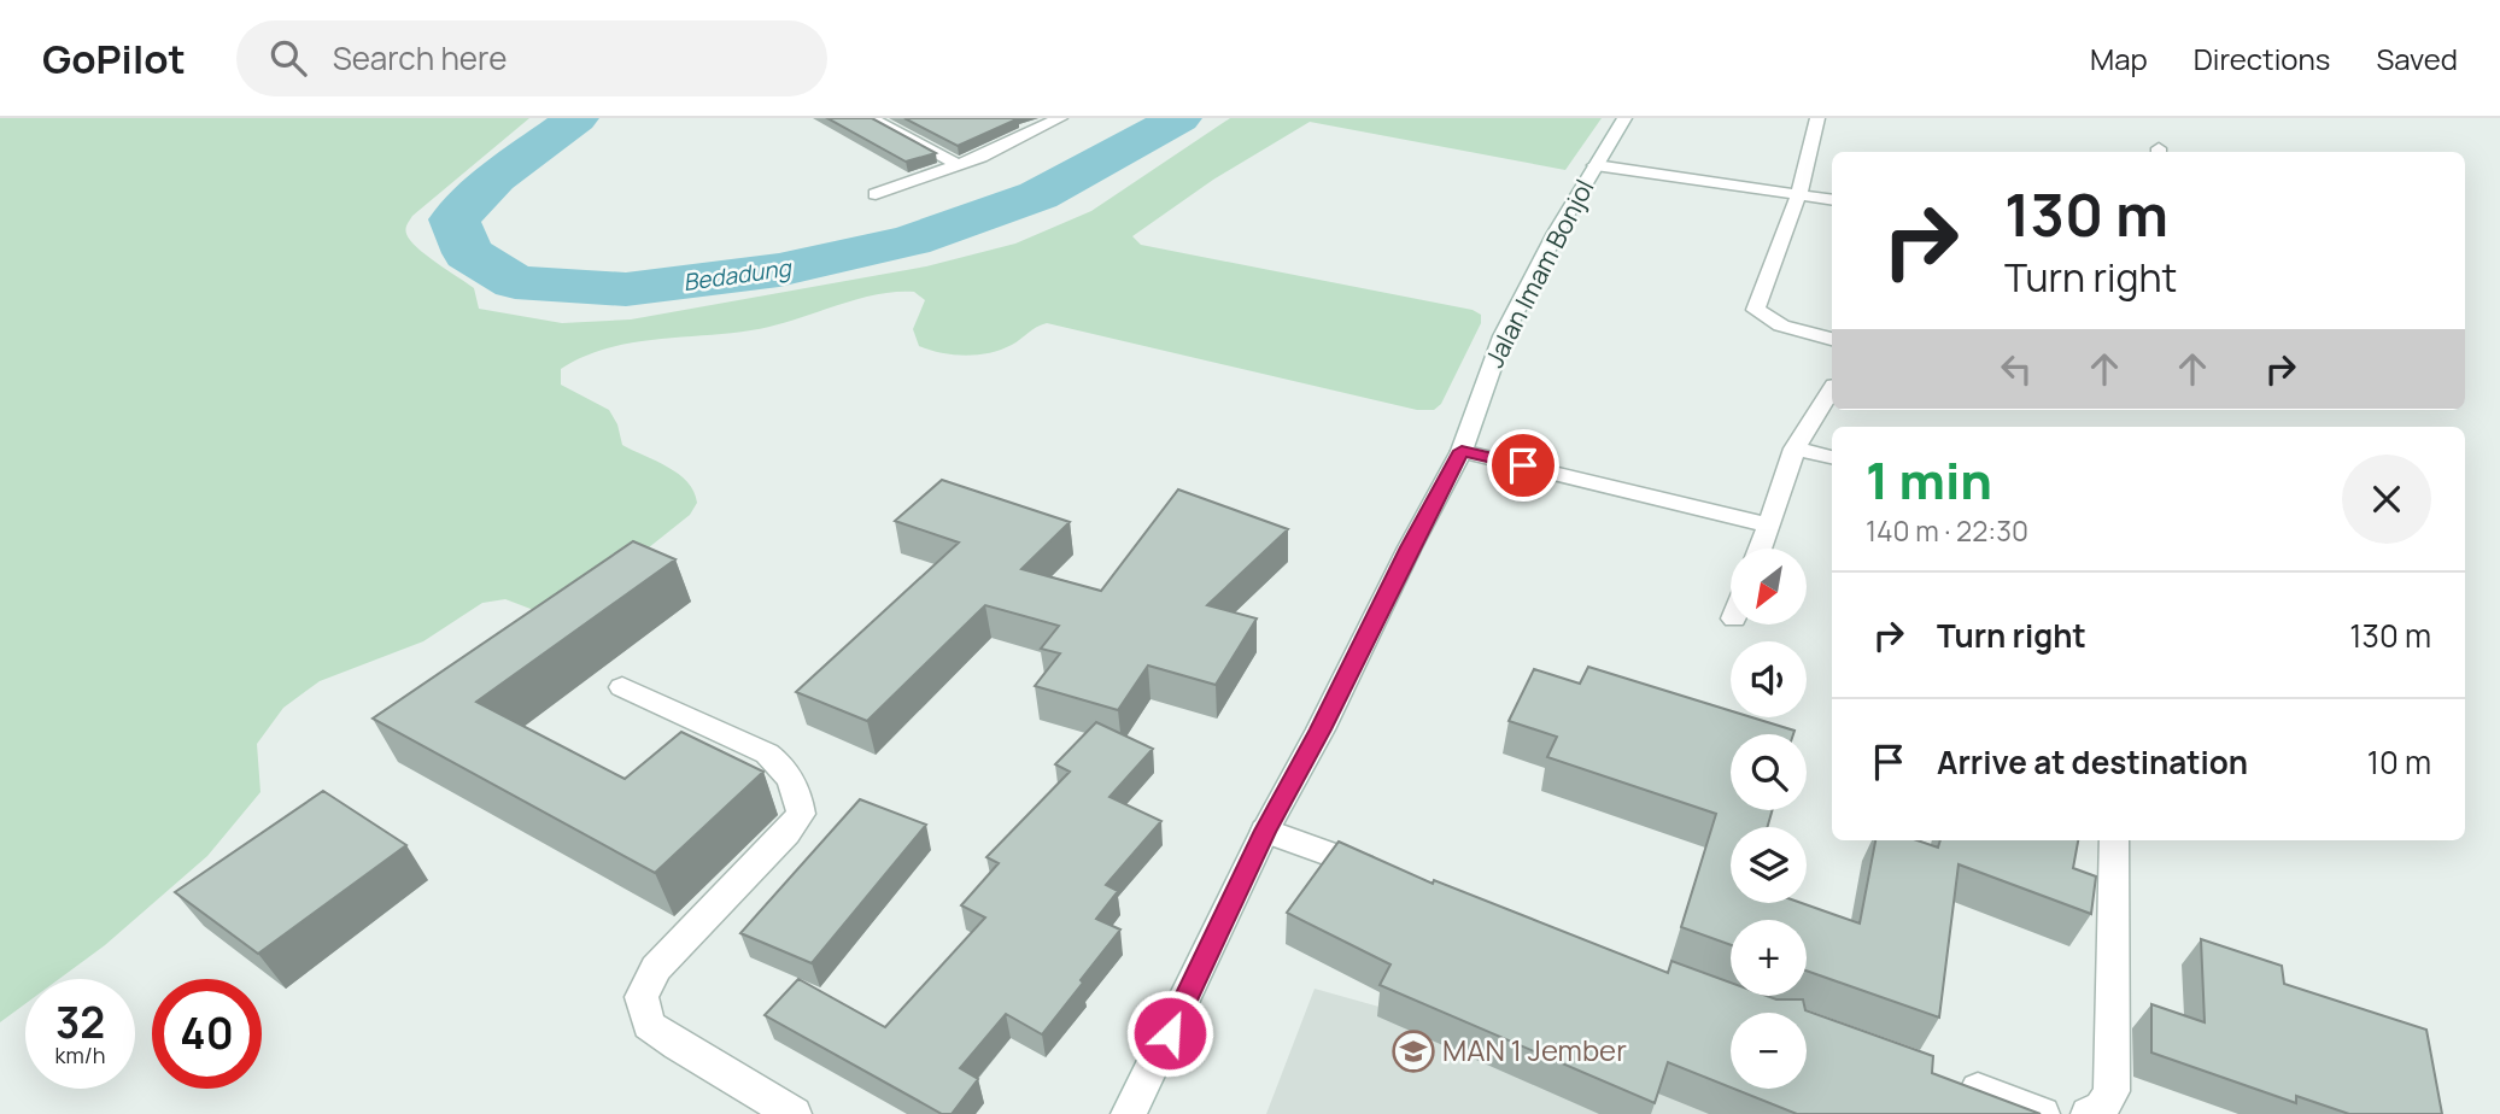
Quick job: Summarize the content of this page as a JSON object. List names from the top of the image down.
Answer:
{
  "streets": {
    "street": ["Jalan Imam Bonjol"]
  },
  "water": ["Bedadung"],
  "places": {
    "school or university": ["MAN 1 Jember"]
  },
  "north": "bottom left",
  "page": {
    "header": "GoPilot",
    "search": "Search here",
    "nav": ["Map", "Directions", "Saved"],
    "turn": ["130 m", "Turn right"],
    "heading": ["1 min", "140 m · 22:30"],
    "map_buttons": ["+", "−"],
    "list": [
      {
        "name": "Turn right",
        "value": "130 m"
      },
      {
        "name": "Arrive at destination",
        "value": "10 m"
      }
    ],
    "speed": "32 km/h",
    "limit": "40"
  }
}
